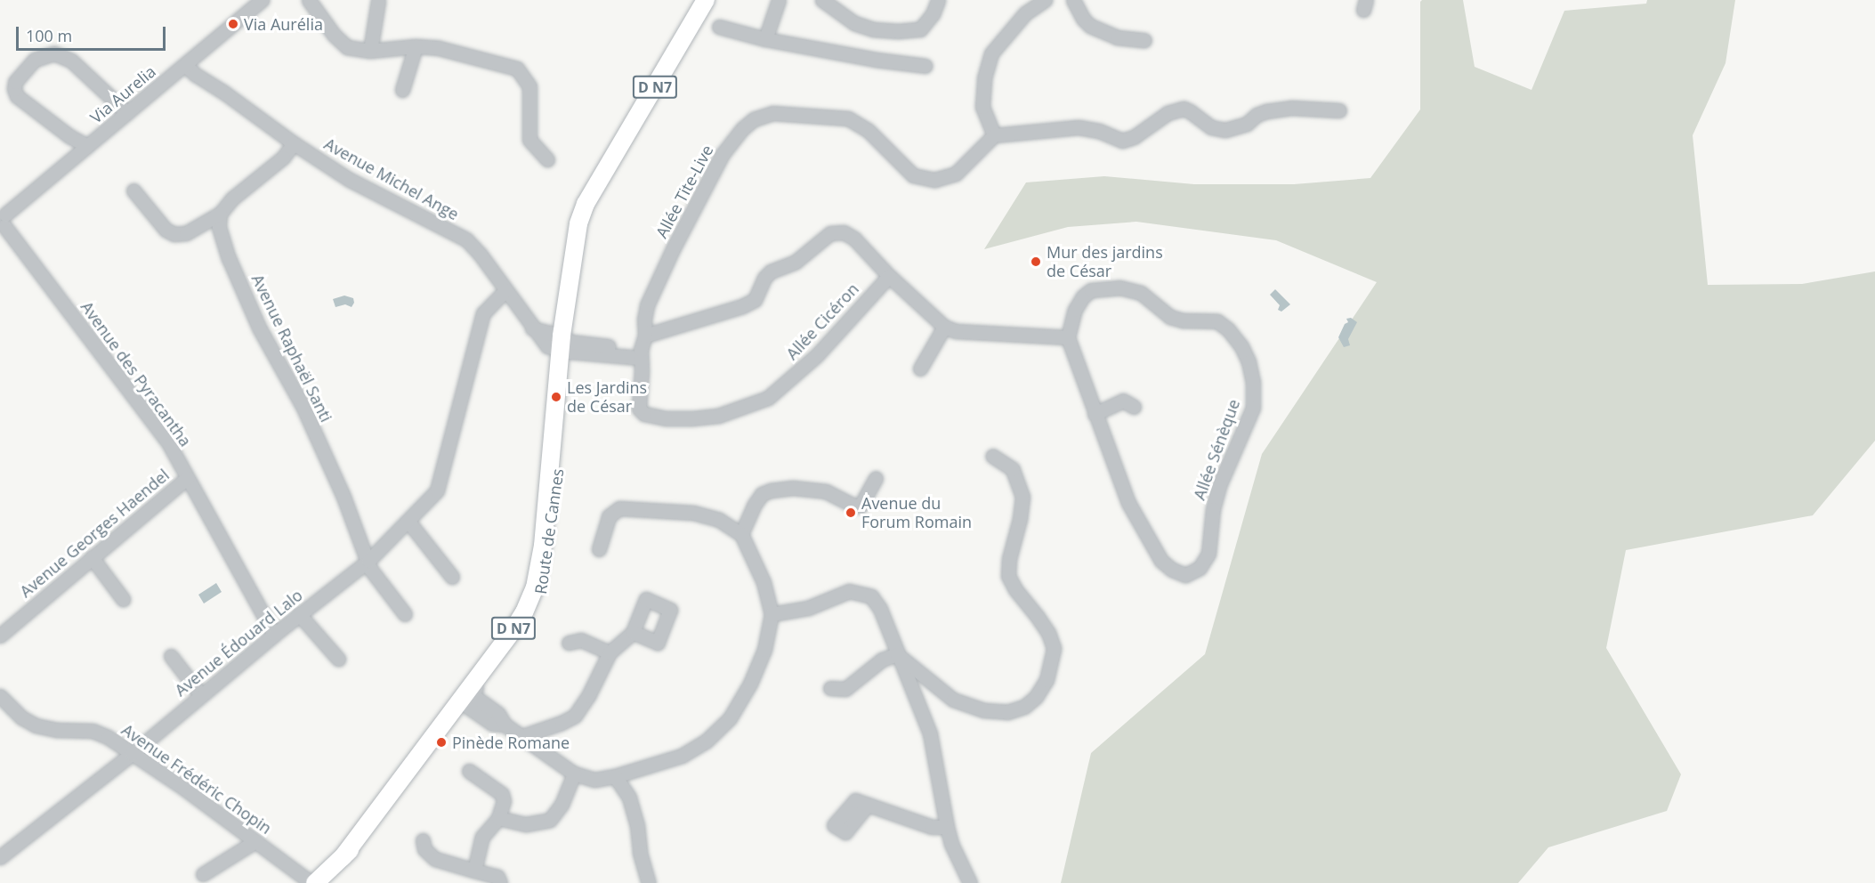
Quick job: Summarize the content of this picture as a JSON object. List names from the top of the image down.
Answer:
{
  "streets": {
    "main road": ["D N7", "Route de Cannes"],
    "street": [
      "Via Aurelia",
      "Avenue Michel Ange",
      "Allée Tite-Live",
      "Allée Cicéron",
      "Avenue Raphaël Santi",
      "Avenue des Pyracantha",
      "Allée Sénèque",
      "Avenue Georges Haendel",
      "Avenue Édouard Lalo",
      "Avenue Frédéric Chopin"
    ]
  },
  "crossings": [
    ["Via Aurelia", "Avenue Michel Ange"],
    ["Via Aurelia", "Avenue des Pyracantha"],
    ["Avenue Michel Ange", "Allée Tite-Live"],
    ["Avenue Michel Ange", "Allée Cicéron"],
    ["Avenue Michel Ange", "Route de Cannes"],
    ["Avenue Michel Ange", "Avenue Édouard Lalo"],
    ["Allée Tite-Live", "Allée Cicéron"],
    ["Avenue Raphaël Santi", "Avenue Édouard Lalo"],
    ["Avenue des Pyracantha", "Avenue Georges Haendel"],
    ["Avenue des Pyracantha", "Avenue Édouard Lalo"],
    ["Avenue Édouard Lalo", "Avenue Frédéric Chopin"]
  ],
  "places": [
    "Via Aurélia",
    "Mur des jardins de César",
    "Les Jardins de César",
    "Avenue du Forum Romain",
    "Pinède Romane"
  ],
  "scale_bar": "100 m"
}
